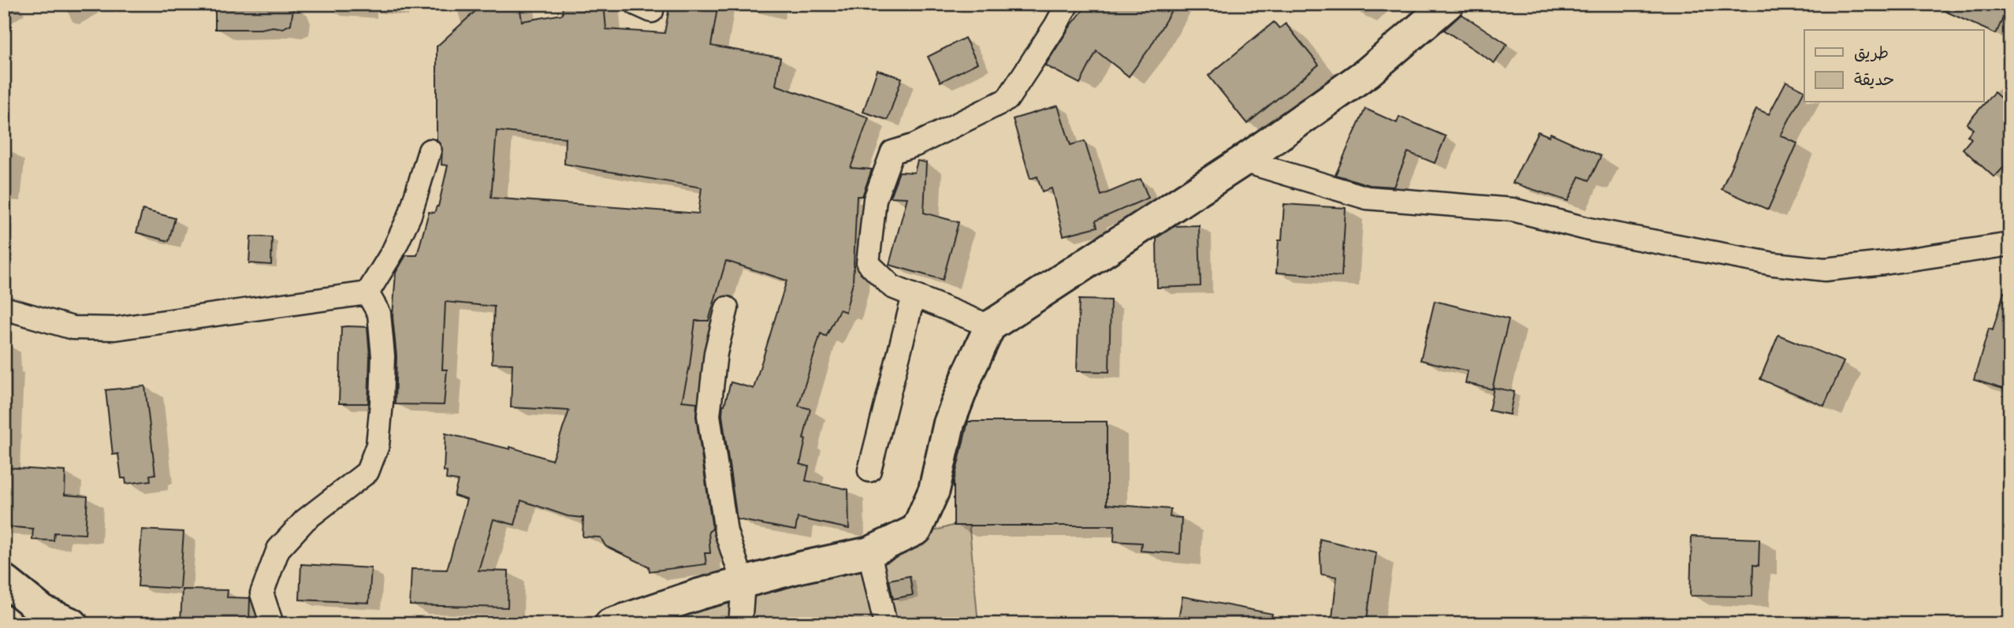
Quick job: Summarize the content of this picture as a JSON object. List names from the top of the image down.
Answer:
{
  "legend": ["طريق", "حديقة"]
}
